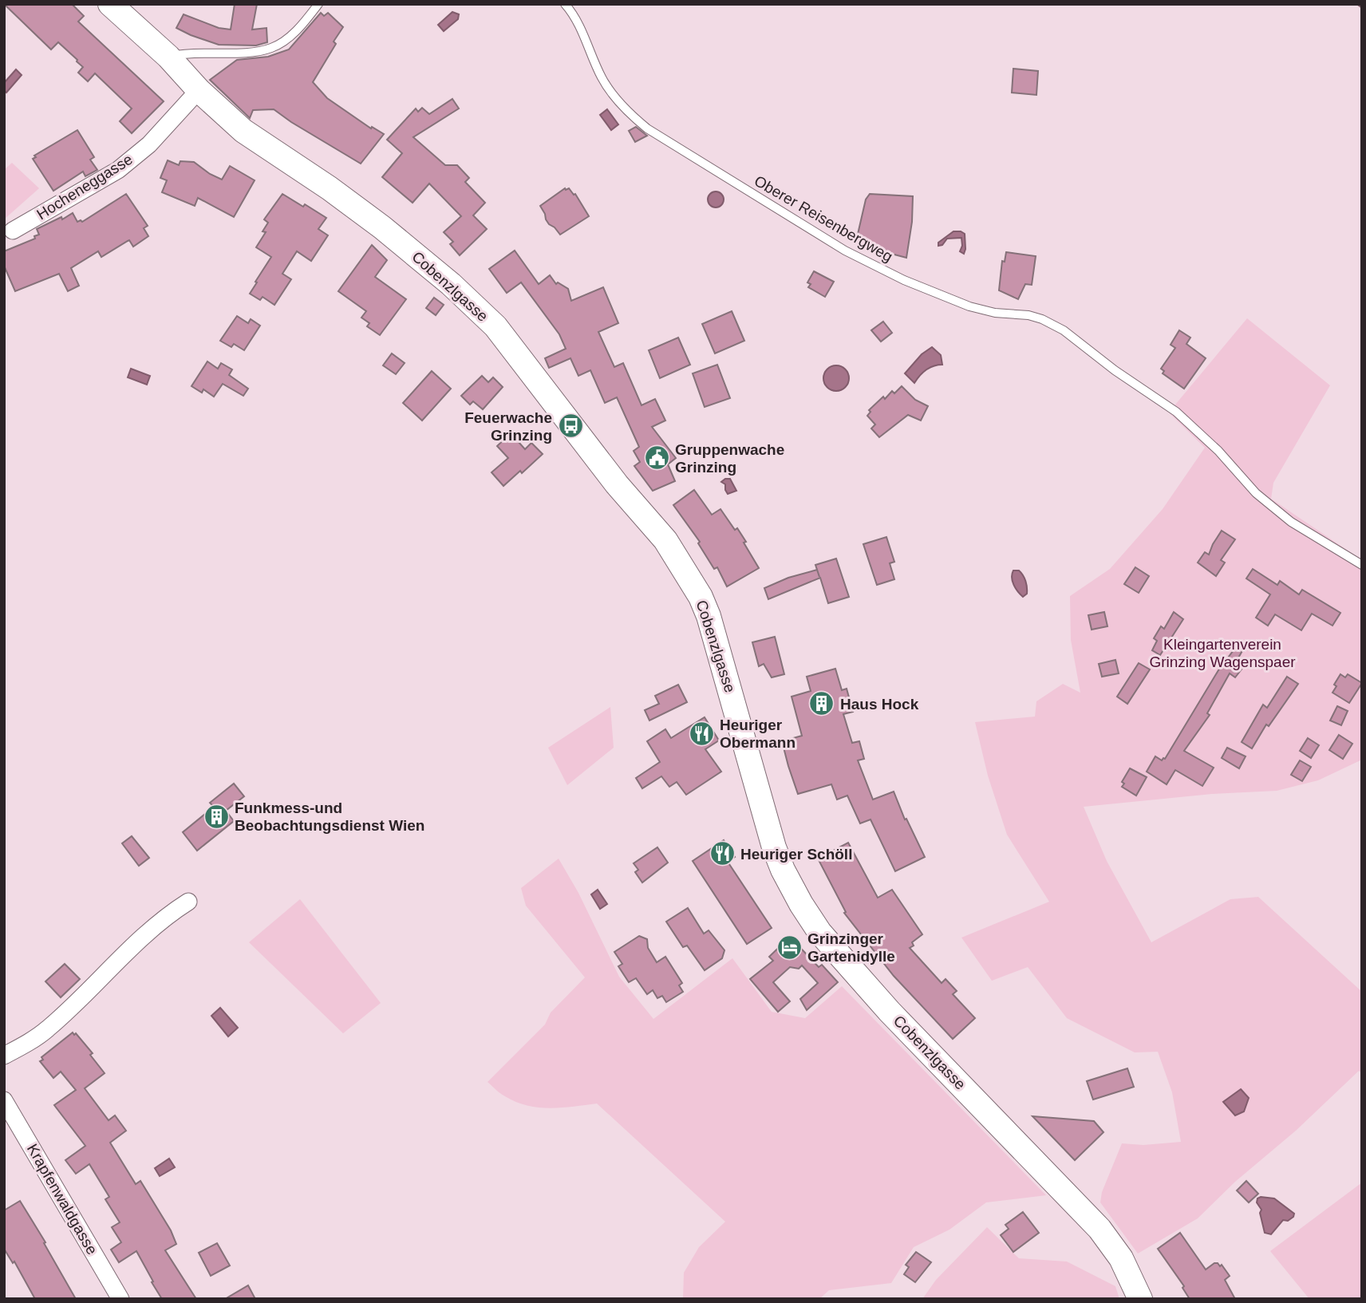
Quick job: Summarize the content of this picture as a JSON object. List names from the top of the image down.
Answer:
{
  "streets": {
    "street": ["Hocheneggasse", "Cobenzlgasse", "Krapfenwaldgasse"],
    "lane": ["Oberer Reisenbergweg"]
  },
  "crossings": [
    ["Hocheneggasse", "Cobenzlgasse"]
  ],
  "parks": ["Kleingartenverein Grinzing Wagenspaer"],
  "places": {
    "bus stop": ["Feuerwache Grinzing"],
    "public building": ["Gruppenwache Grinzing"],
    "building": ["Haus Hock", "Funkmess-und Beobachtungsdienst Wien"],
    "restaurant": ["Heuriger Obermann", "Heuriger Schöll"],
    "hotel": ["Grinzinger Gartenidylle"]
  }
}
